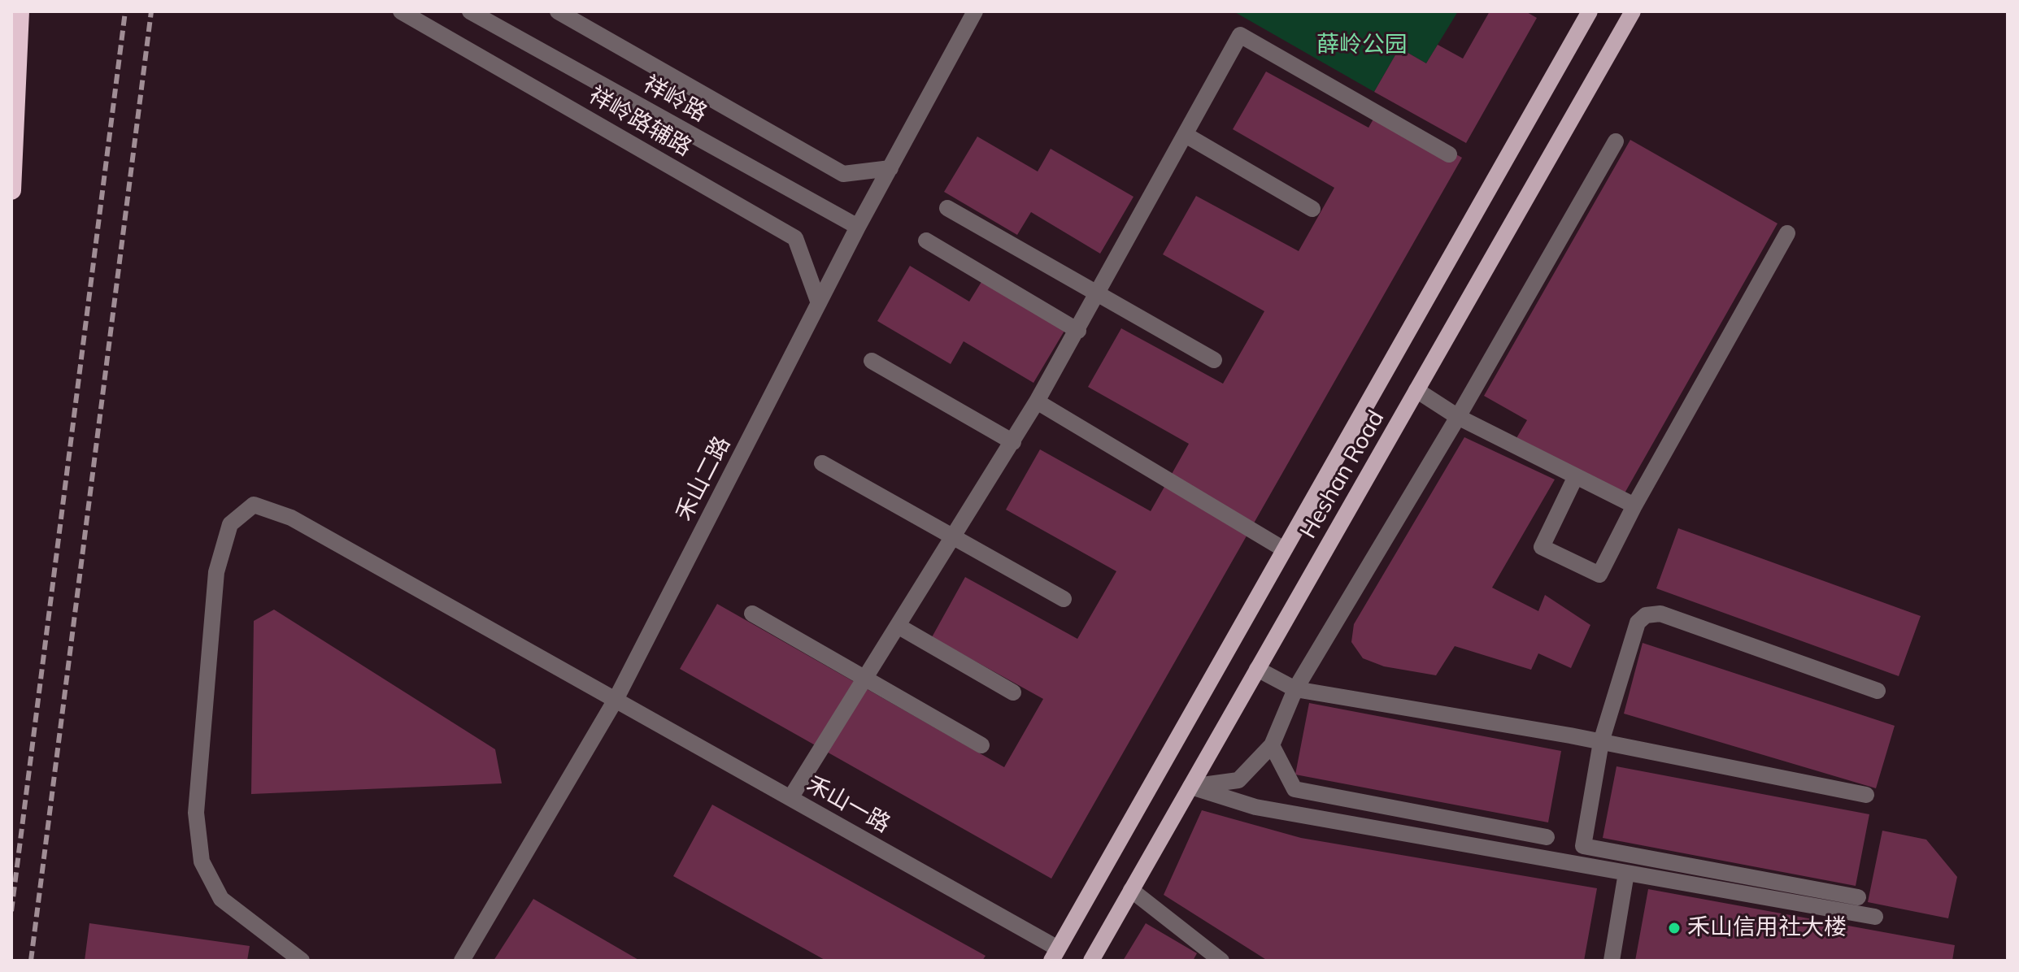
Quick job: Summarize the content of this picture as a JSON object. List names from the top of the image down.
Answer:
{
  "streets": {
    "main road": ["Heshan Road"],
    "street": [
      "祥岭路",
      "祥岭路辅路",
      "禾山二路",
      "禾山一路"
    ]
  },
  "crossings": [
    ["祥岭路", "禾山二路"],
    ["祥岭路辅路", "禾山二路"],
    ["Heshan Road", "禾山一路"],
    ["禾山二路", "禾山一路"]
  ],
  "parks": ["薛岭公园"],
  "places": ["禾山信用社大楼"]
}
